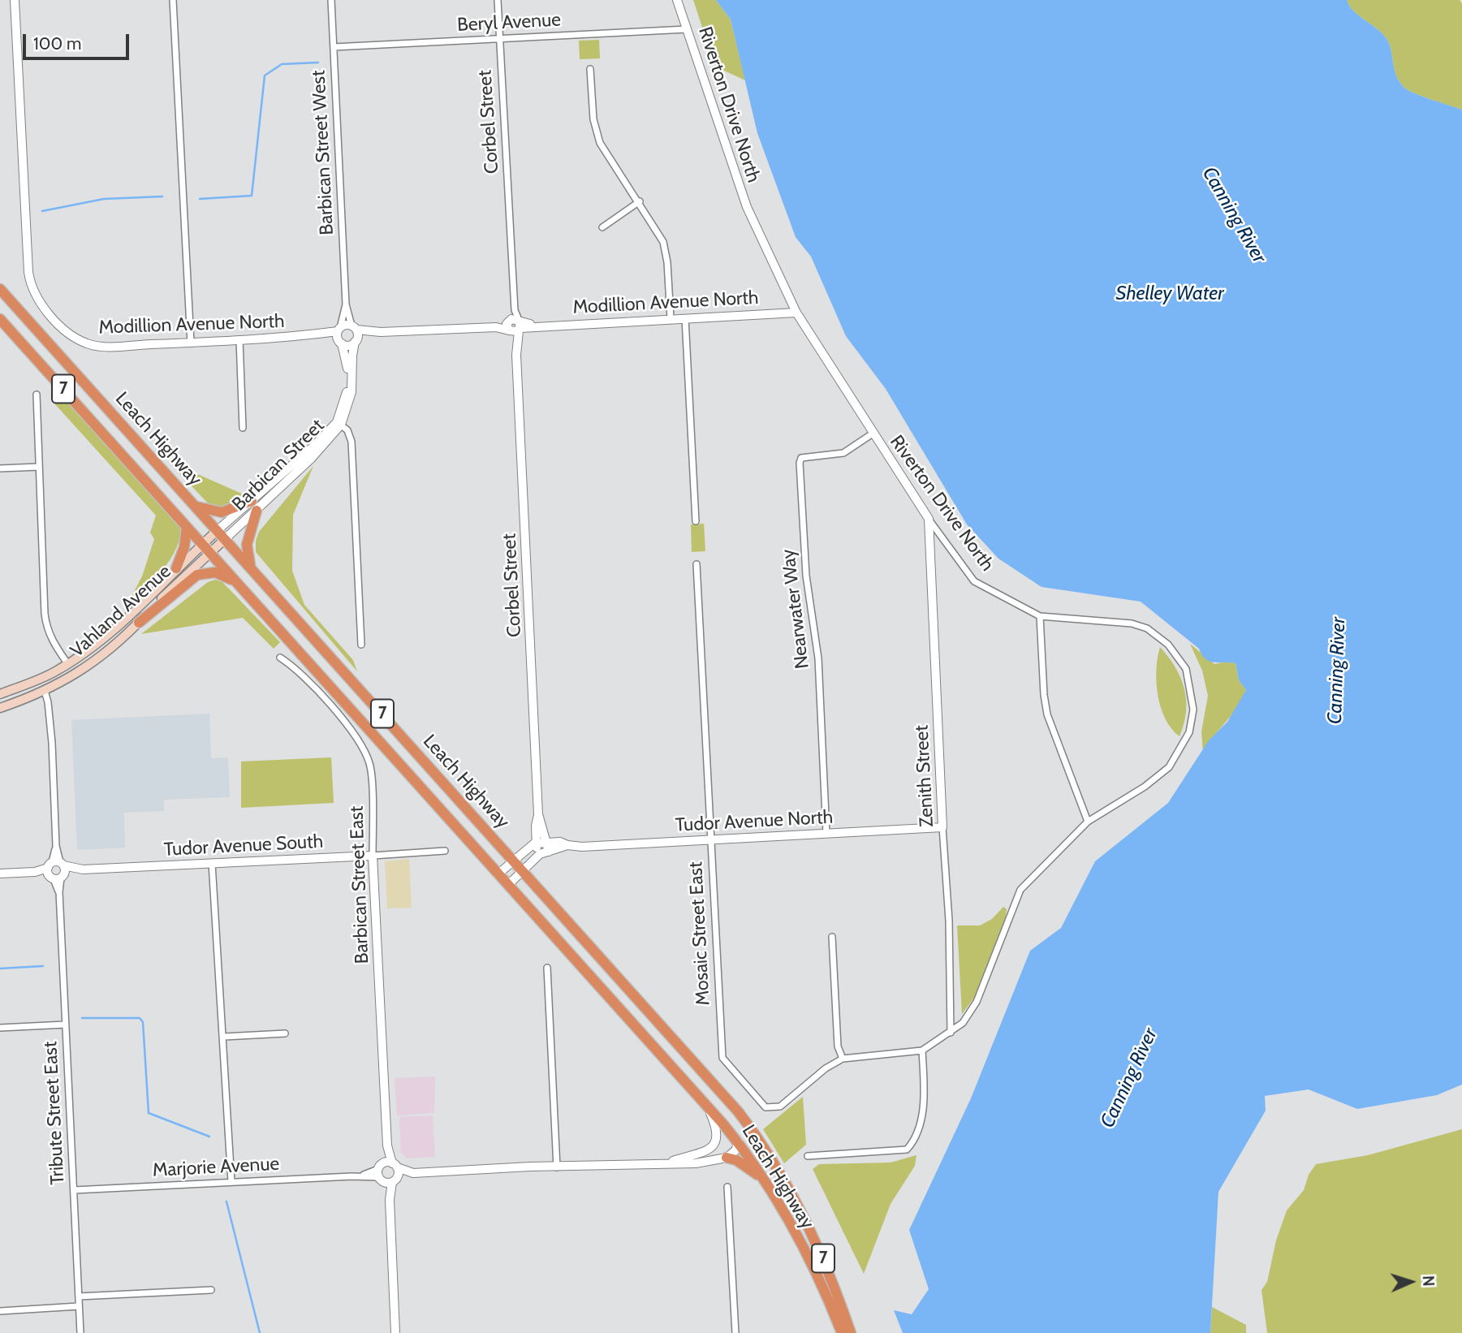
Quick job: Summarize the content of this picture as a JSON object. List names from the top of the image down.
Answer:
{
  "streets": {
    "highway": ["7", "Leach Highway"],
    "main road": ["Vahland Avenue"],
    "street": [
      "Beryl Avenue",
      "Riverton Drive North",
      "Corbel Street",
      "Barbican Street West",
      "Modillion Avenue North",
      "Barbican Street",
      "Nearwater Way",
      "Zenith Street",
      "Tudor Avenue North",
      "Tudor Avenue South",
      "Barbican Street East",
      "Mosaic Street East",
      "Tribute Street East",
      "Marjorie Avenue"
    ]
  },
  "crossings": [
    ["Beryl Avenue", "Riverton Drive North"],
    ["Beryl Avenue", "Corbel Street"],
    ["Beryl Avenue", "Barbican Street West"],
    ["Riverton Drive North", "Modillion Avenue North"],
    ["Riverton Drive North", "Nearwater Way"],
    ["Riverton Drive North", "Zenith Street"],
    ["Corbel Street", "Modillion Avenue North"],
    ["Corbel Street", "Tudor Avenue North"],
    ["Barbican Street West", "Modillion Avenue North"],
    ["Barbican Street West", "Barbican Street"],
    ["Modillion Avenue North", "Barbican Street"],
    ["Leach Highway", "Barbican Street"],
    ["Leach Highway", "Vahland Avenue"],
    ["Leach Highway", "Tudor Avenue North"],
    ["Leach Highway", "Marjorie Avenue"],
    ["Barbican Street", "Vahland Avenue"],
    ["Nearwater Way", "Tudor Avenue North"],
    ["Vahland Avenue", "Tribute Street East"],
    ["Zenith Street", "Tudor Avenue North"],
    ["Tudor Avenue North", "Mosaic Street East"],
    ["Tudor Avenue South", "Barbican Street East"],
    ["Tudor Avenue South", "Tribute Street East"],
    ["Barbican Street East", "Marjorie Avenue"],
    ["Tribute Street East", "Marjorie Avenue"]
  ],
  "water": ["Canning River", "Shelley Water"],
  "scale_bar": "100 m",
  "north": "right"
}
